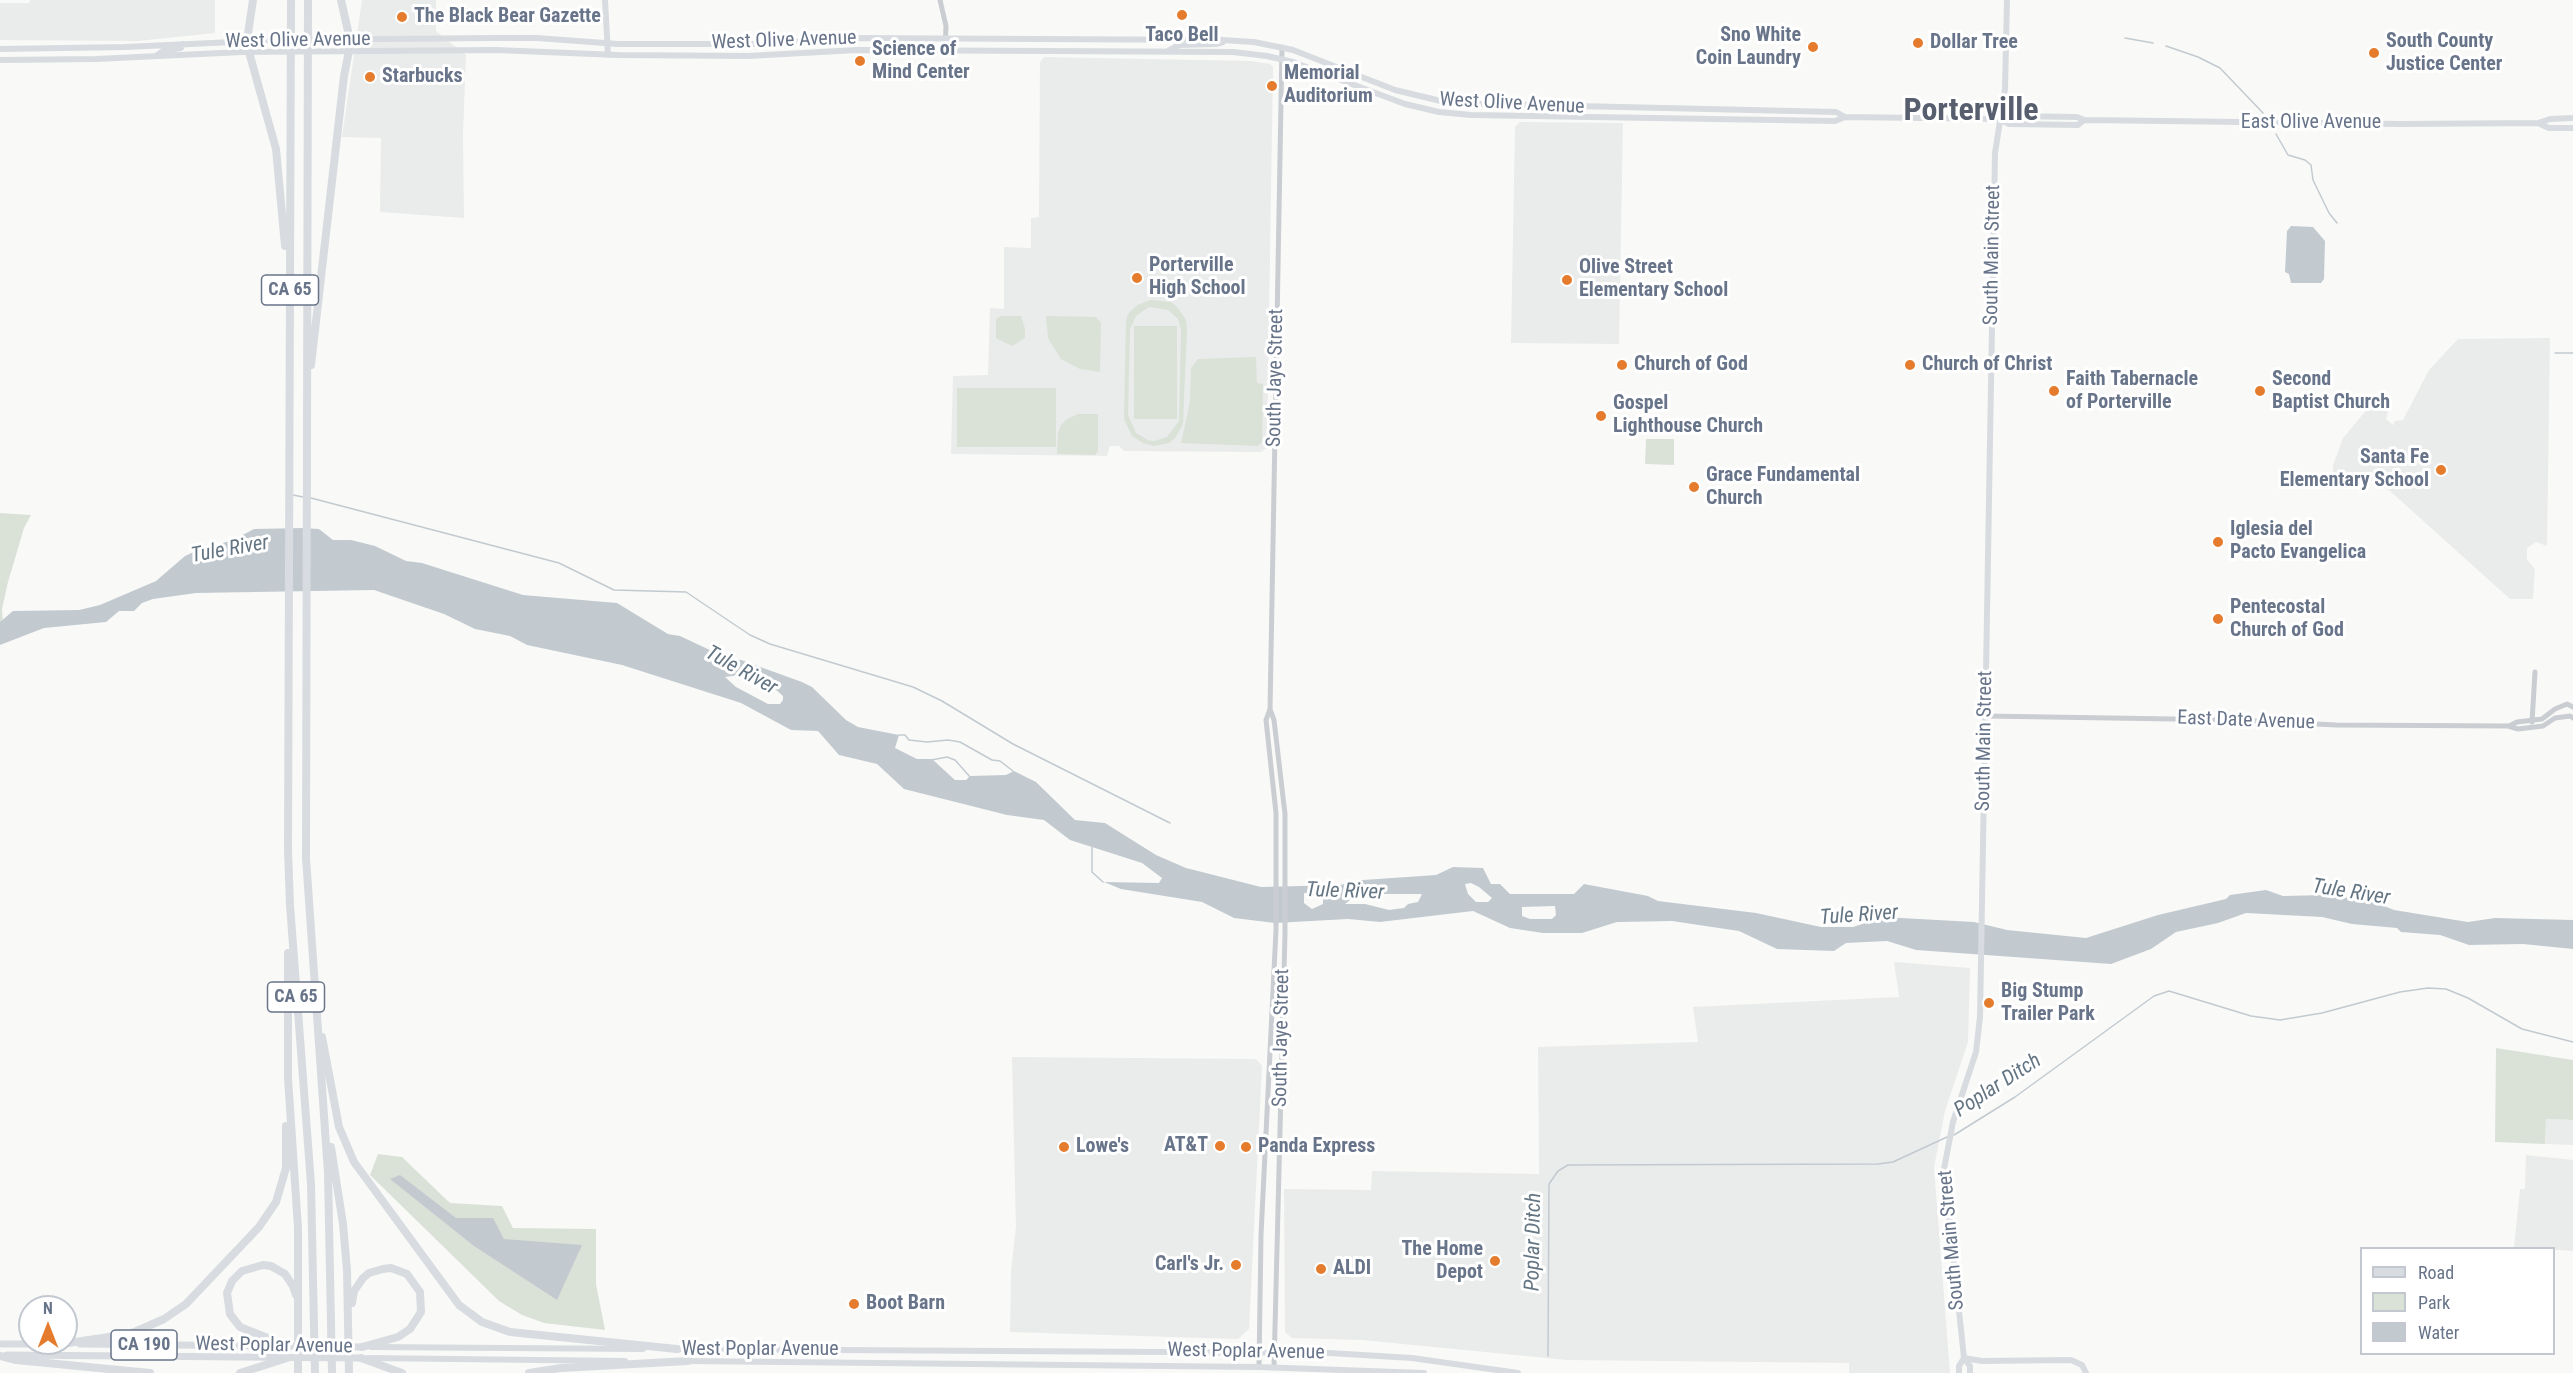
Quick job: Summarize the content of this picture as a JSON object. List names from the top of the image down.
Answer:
{
  "streets": {
    "highway": ["CA 65"],
    "main road": [
      "West Olive Avenue",
      "East Olive Avenue",
      "South Main Street",
      "CA 190",
      "West Poplar Avenue"
    ],
    "street": ["South Jaye Street", "East Date Avenue"]
  },
  "crossings": [
    ["West Olive Avenue", "East Olive Avenue"],
    ["West Olive Avenue", "South Main Street"],
    ["West Olive Avenue", "South Jaye Street"],
    ["East Olive Avenue", "South Main Street"],
    ["South Main Street", "East Date Avenue"],
    ["South Jaye Street", "West Poplar Avenue"]
  ],
  "districts": ["Porterville"],
  "water": ["Tule River", "Poplar Ditch"],
  "places": [
    "Taco Bell",
    "The Black Bear Gazette",
    "Dollar Tree",
    "Sno White Coin Laundry",
    "South County Justice Center",
    "Science of Mind Center",
    "Starbucks",
    "Memorial Auditorium",
    "Porterville High School",
    "Olive Street Elementary School",
    "Church of God",
    "Church of Christ",
    "Faith Tabernacle of Porterville",
    "Second Baptist Church",
    "Gospel Lighthouse Church",
    "Santa Fe Elementary School",
    "Grace Fundamental Church",
    "Iglesia del Pacto Evangelica",
    "Pentecostal Church of God",
    "Big Stump Trailer Park",
    "AT&T",
    "Lowe's",
    "Panda Express",
    "The Home Depot",
    "Carl's Jr.",
    "ALDI",
    "Boot Barn"
  ],
  "legend": ["Road", "Park", "Water"],
  "north": "top"
}
